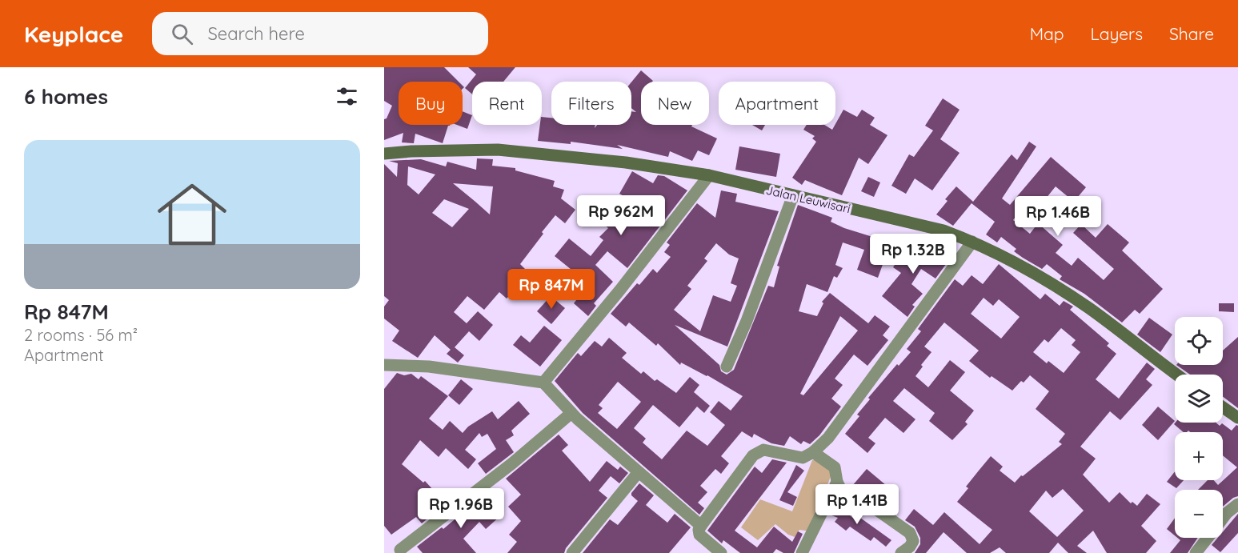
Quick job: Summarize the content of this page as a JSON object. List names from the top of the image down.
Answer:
{
  "streets": {
    "main road": ["Jalan Leuwisari"]
  },
  "page": {
    "header": "Keyplace",
    "search": "Search here",
    "nav": ["Map", "Layers", "Share"],
    "heading": "6 homes",
    "chip": [
      "Buy",
      "Rent",
      "Filters",
      "New",
      "Apartment"
    ],
    "list": [
      {
        "name": "Rp 847M",
        "note": "2 rooms · 56 m² · Apartment"
      }
    ],
    "price": [
      "Rp 962M",
      "Rp 1.46B",
      "Rp 1.32B",
      "Rp 847M",
      "Rp 1.41B",
      "Rp 1.96B"
    ],
    "map_buttons": ["+", "−"]
  }
}
